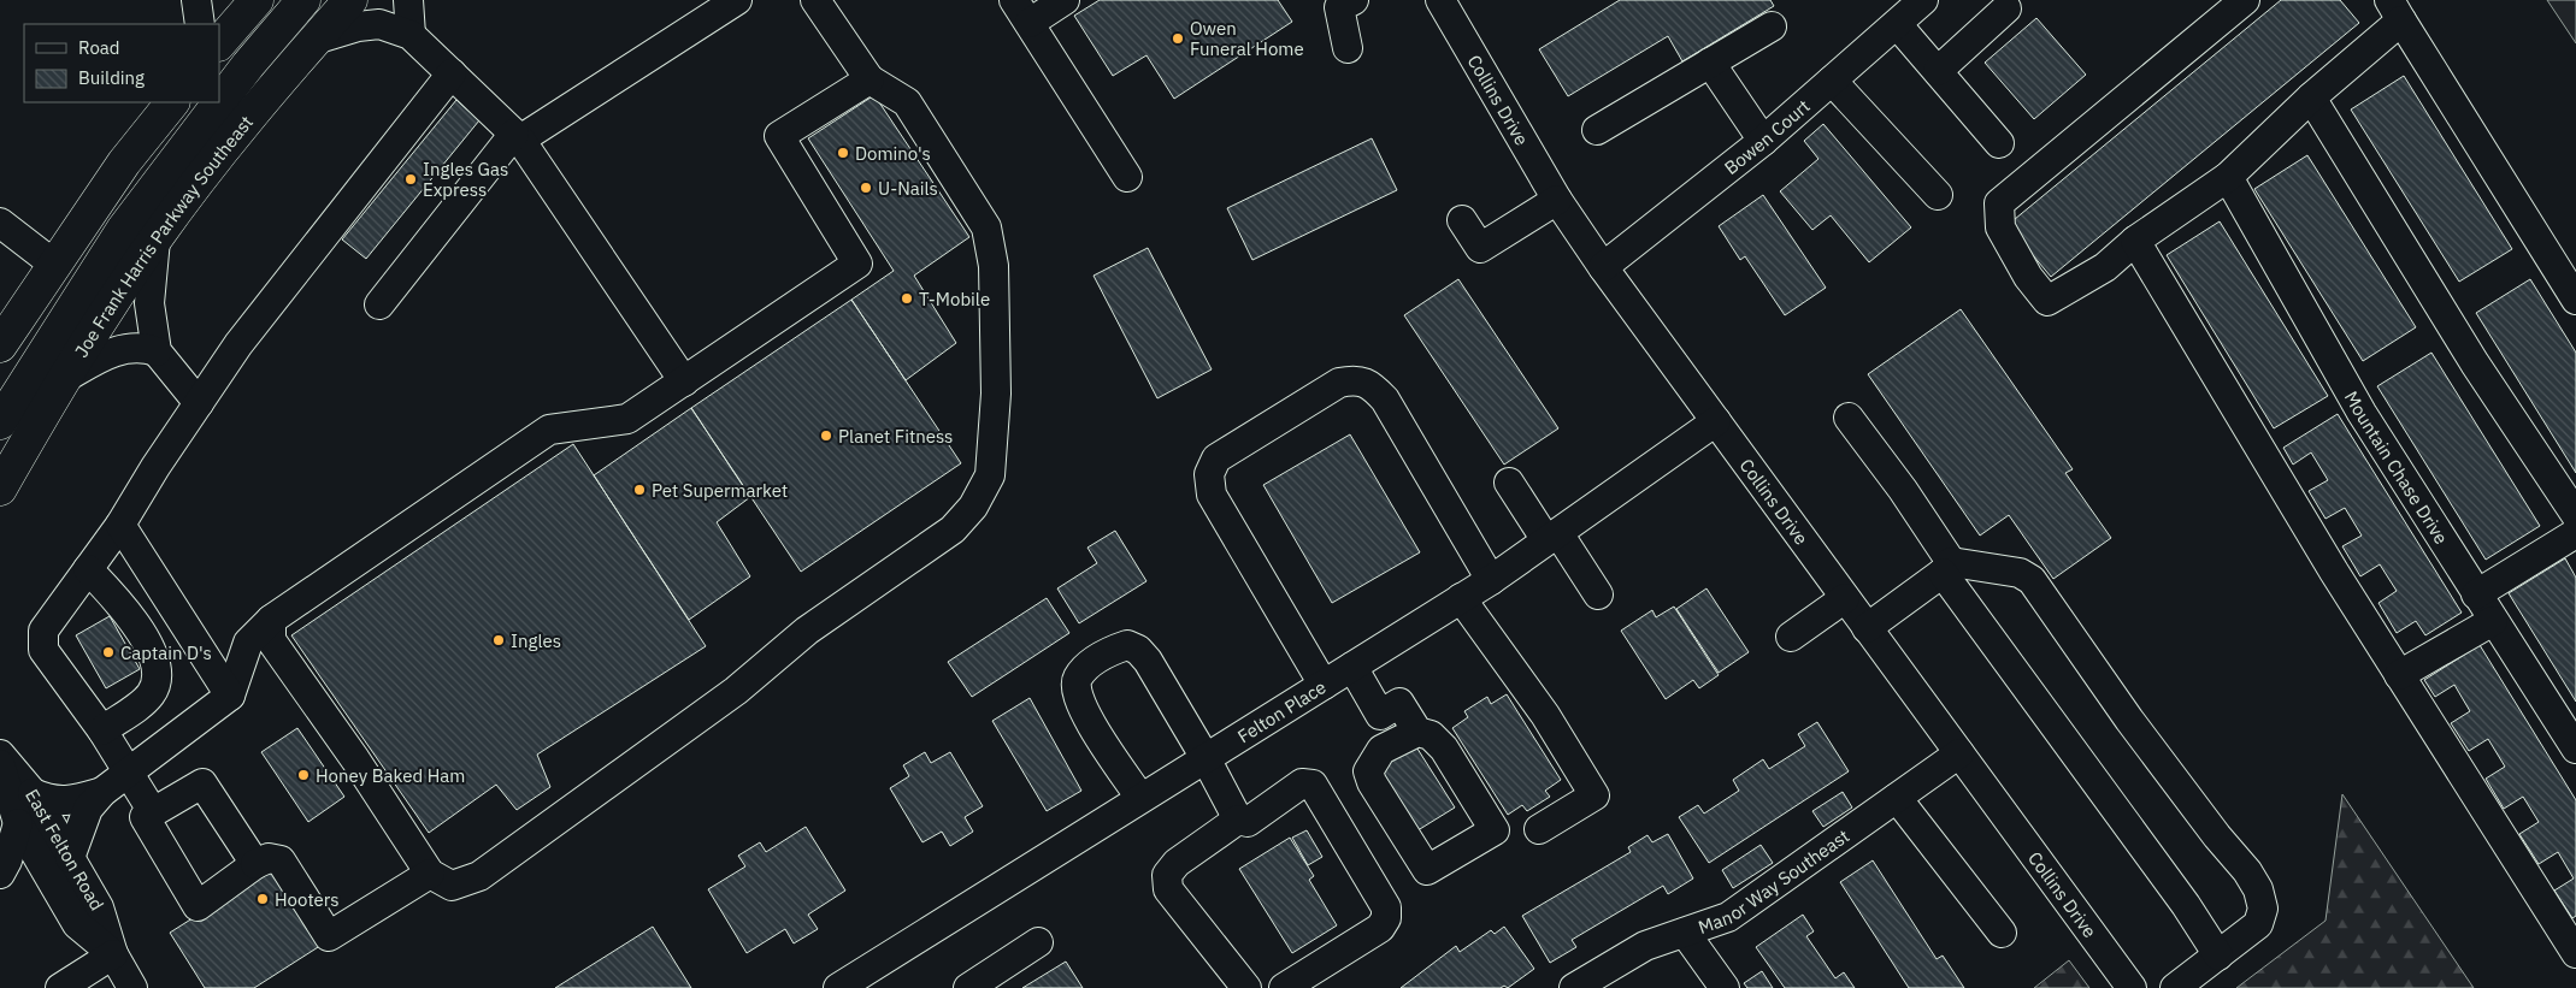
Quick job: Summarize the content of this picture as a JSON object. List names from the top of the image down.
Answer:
{
  "streets": {
    "main road": ["Joe Frank Harris Parkway Southeast"],
    "street": [
      "Collins Drive",
      "Bowen Court",
      "Mountain Chase Drive",
      "Felton Place",
      "East Felton Road",
      "Manor Way Southeast"
    ]
  },
  "crossings": [
    ["Collins Drive", "Bowen Court"],
    ["Collins Drive", "Felton Place"],
    ["Collins Drive", "Manor Way Southeast"]
  ],
  "places": [
    "Owen Funeral Home",
    "Domino's",
    "Ingles Gas Express",
    "U-Nails",
    "T-Mobile",
    "Planet Fitness",
    "Pet Supermarket",
    "Ingles",
    "Captain D's",
    "Honey Baked Ham",
    "Hooters"
  ],
  "legend": ["Road", "Building"]
}
